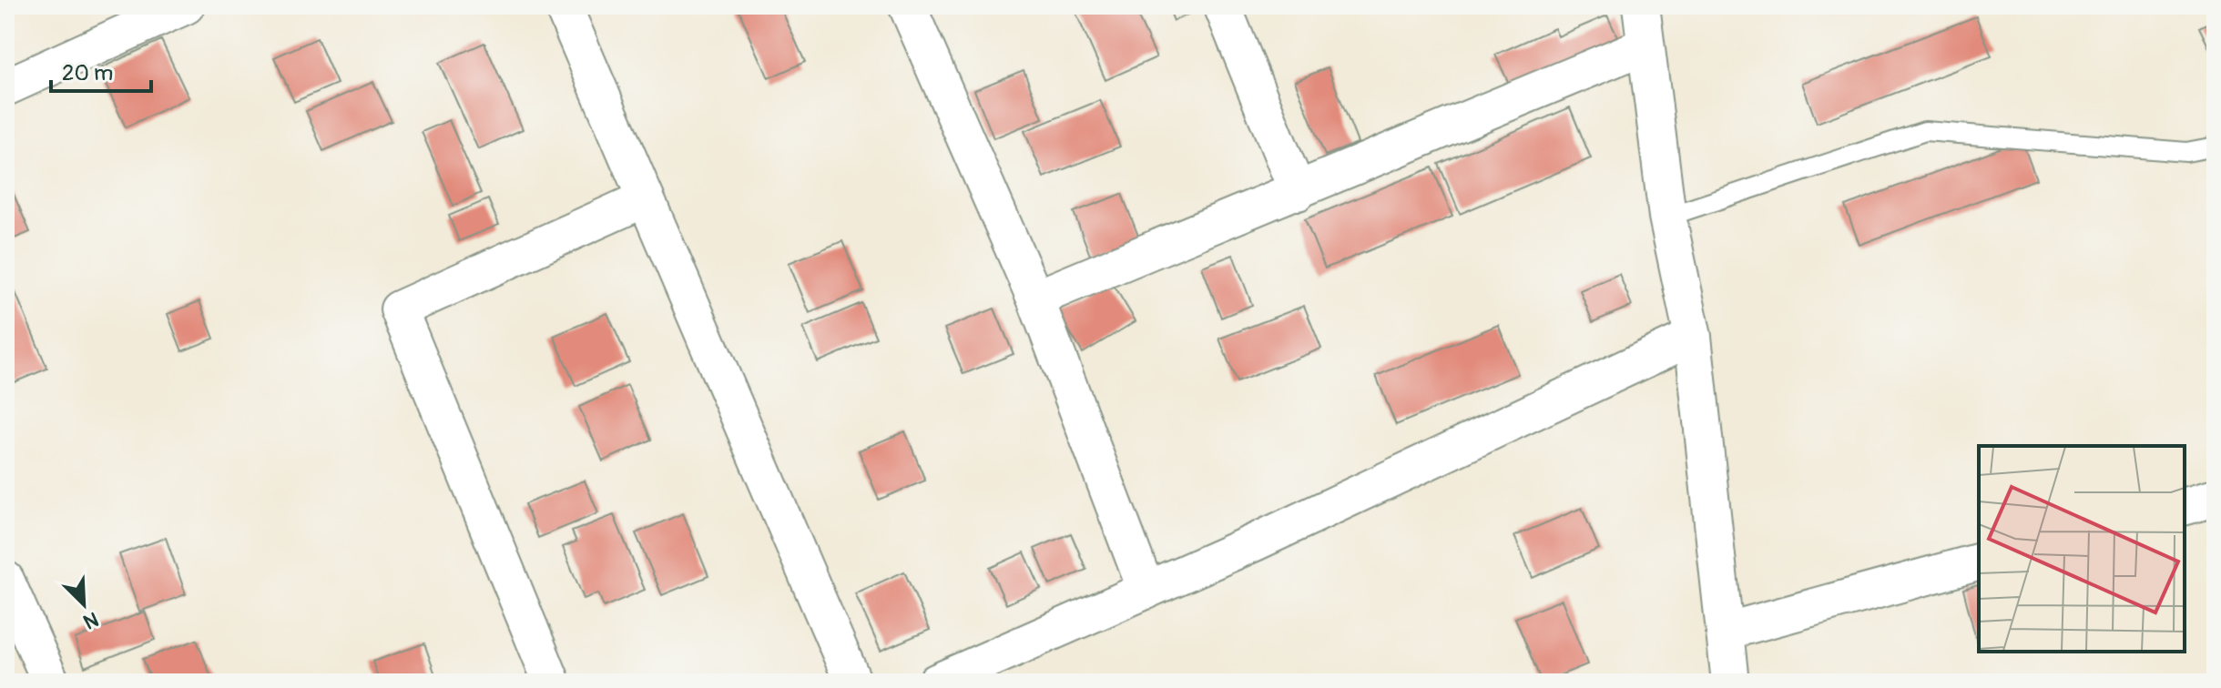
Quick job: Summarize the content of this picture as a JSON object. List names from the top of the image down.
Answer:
{
  "scale_bar": "20 m",
  "north": "bottom right"
}
